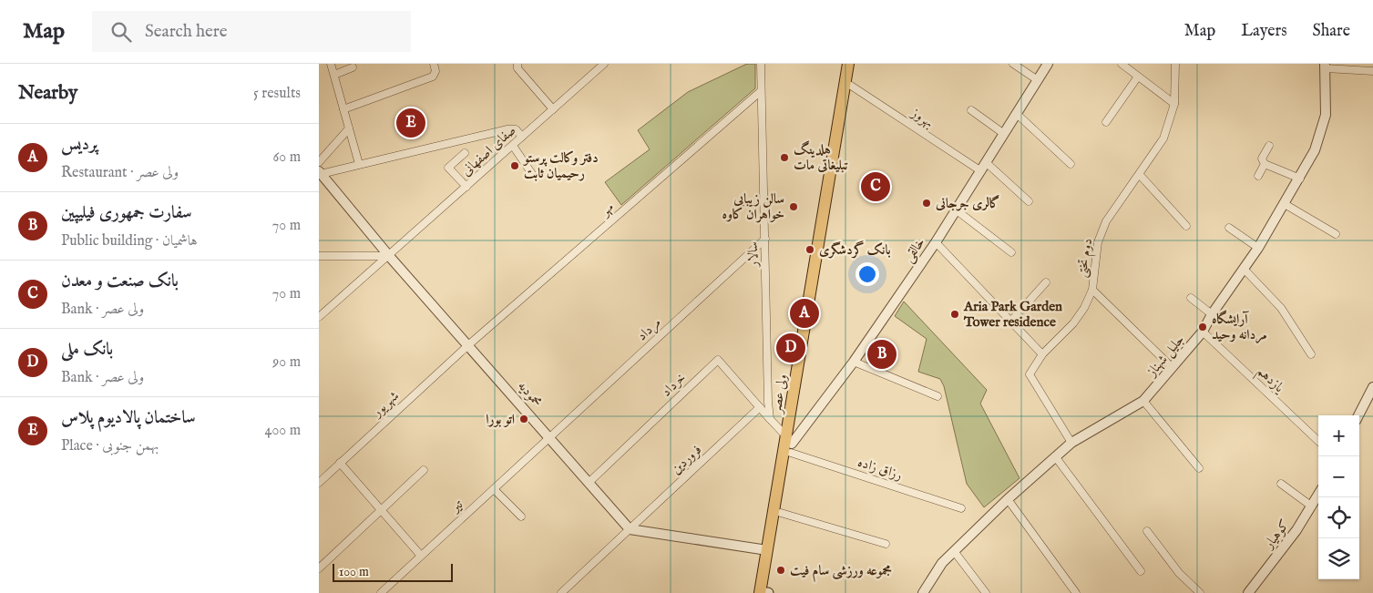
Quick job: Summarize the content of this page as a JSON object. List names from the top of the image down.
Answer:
{
  "streets": {
    "main road": ["ولی عصر"],
    "street": [
      "بهروز",
      "صفای اصفهانی",
      "مهر",
      "خالقی",
      "سالار",
      "دوم تختی",
      "مرداد",
      "جلیل شهناز",
      "یازدهم",
      "خرداد",
      "محمودیه",
      "شهریور",
      "فروردین",
      "رزاق زاده",
      "تیر",
      "کوهیار"
    ]
  },
  "crossings": [
    ["بهروز", "خالقی"],
    ["بهروز", "ولی عصر"],
    ["صفای اصفهانی", "محمودیه"],
    ["مهر", "سالار"],
    ["مهر", "محمودیه"],
    ["مهر", "شهریور"],
    ["خالقی", "ولی عصر"],
    ["خالقی", "رزاق زاده"],
    ["سالار", "مرداد"],
    ["سالار", "خرداد"],
    ["دوم تختی", "جلیل شهناز"],
    ["مرداد", "محمودیه"],
    ["مرداد", "تیر"],
    ["جلیل شهناز", "یازدهم"],
    ["خرداد", "محمودیه"],
    ["خرداد", "فروردین"],
    ["محمودیه", "شهریور"],
    ["محمودیه", "فروردین"],
    ["محمودیه", "تیر"],
    ["ولی عصر", "رزاق زاده"]
  ],
  "places": [
    "هلدینگ تبلیغاتی مات",
    "دفتر وکالت پرستو رحیمیان ثابت",
    "گالری جرجانی",
    "سالن زیبایی خواهران کاوه",
    "بانک گردشگری",
    "Aria Park Garden Tower residence",
    "آرایشگاه مردانه وحید",
    "اتو بورا",
    "مجموعه ورزشی سام فیت"
  ],
  "scale_bar": "100 m",
  "page": {
    "header": "Map",
    "search": "Search here",
    "nav": ["Map", "Layers", "Share"],
    "heading": ["Nearby", "5 results"],
    "pins": [
      "E",
      "C",
      "A",
      "D",
      "B"
    ],
    "list": [
      {
        "mark": "A",
        "name": "پردیس",
        "note": "Restaurant · ولی عصر",
        "value": "60 m"
      },
      {
        "mark": "B",
        "name": "سفارت جمهوری فیلیپین",
        "note": "Public building · هاشمیان",
        "value": "70 m"
      },
      {
        "mark": "C",
        "name": "بانک صنعت و معدن",
        "note": "Bank · ولی عصر",
        "value": "70 m"
      },
      {
        "mark": "D",
        "name": "بانک ملی",
        "note": "Bank · ولی عصر",
        "value": "90 m"
      },
      {
        "mark": "E",
        "name": "ساختمان پالادیوم پلاس",
        "note": "Place · بهمن جنوبی",
        "value": "400 m"
      }
    ],
    "map_buttons": ["+", "−"],
    "scale": "100 m"
  }
}
